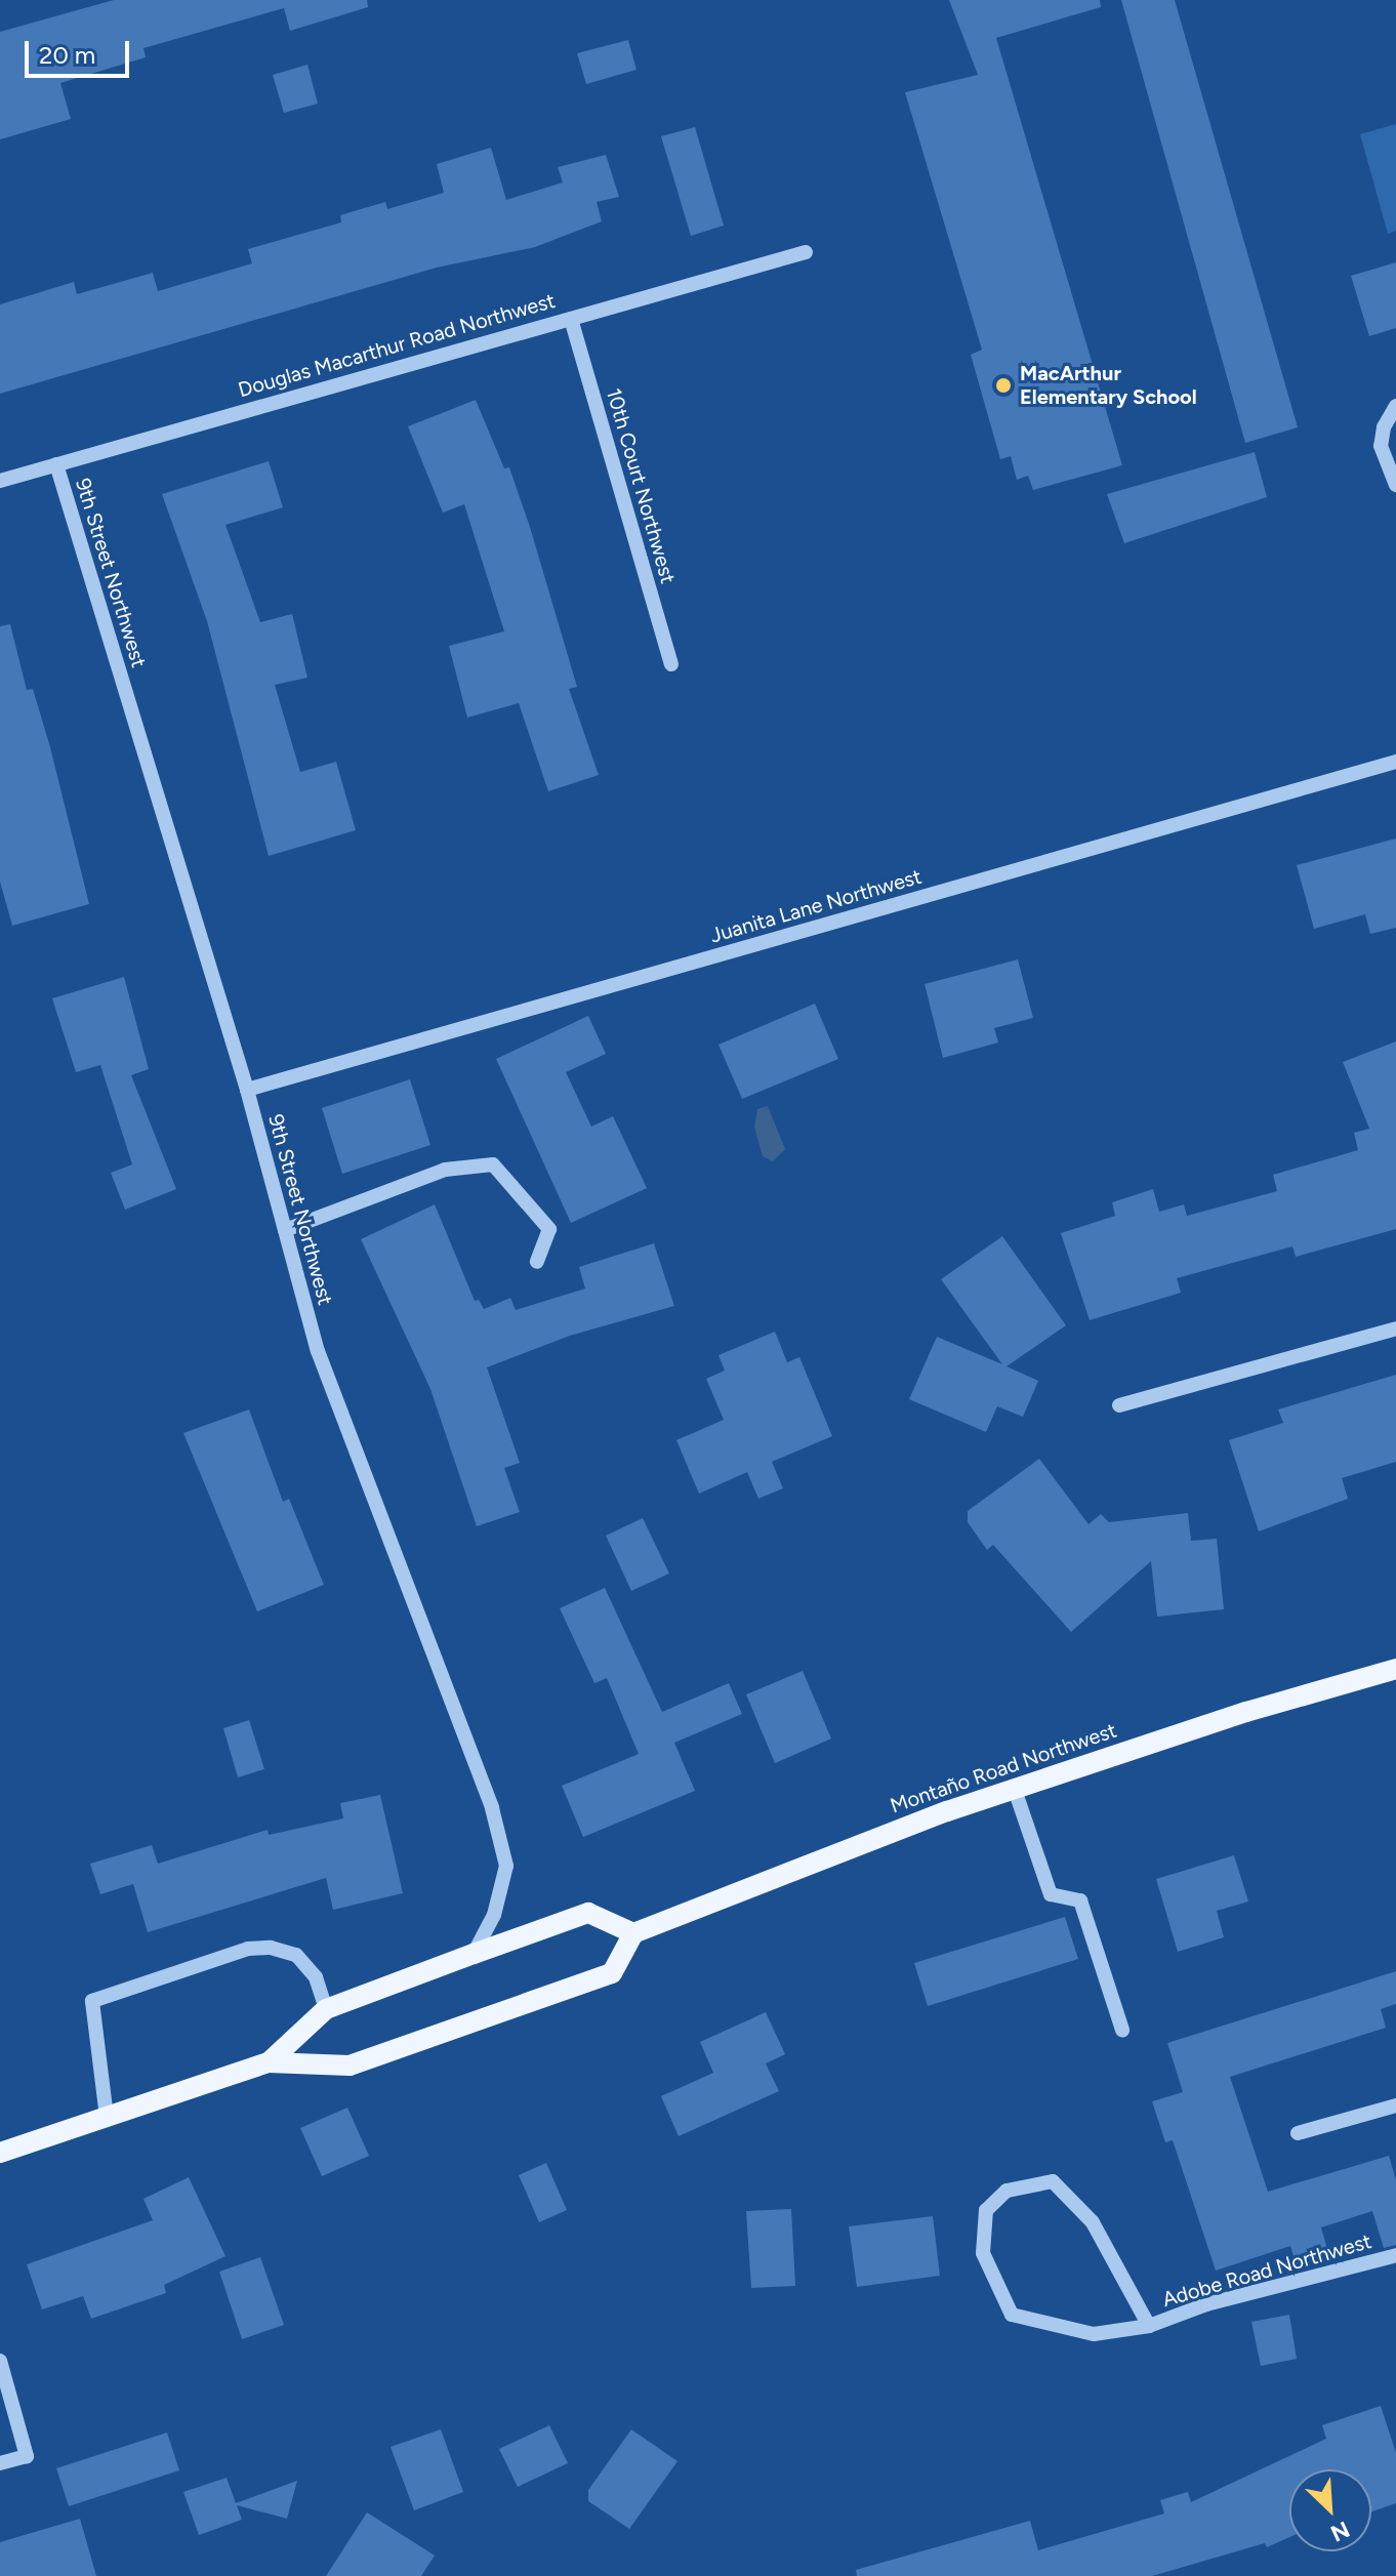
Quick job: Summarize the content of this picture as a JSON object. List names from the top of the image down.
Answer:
{
  "streets": {
    "main road": ["Montaño Road Northwest"],
    "street": [
      "Douglas Macarthur Road Northwest",
      "10th Court Northwest",
      "9th Street Northwest",
      "Juanita Lane Northwest",
      "Adobe Road Northwest"
    ]
  },
  "crossings": [
    ["Douglas Macarthur Road Northwest", "10th Court Northwest"],
    ["Douglas Macarthur Road Northwest", "9th Street Northwest"],
    ["9th Street Northwest", "Juanita Lane Northwest"]
  ],
  "places": ["MacArthur Elementary School"],
  "scale_bar": "20 m",
  "north": "bottom right"
}
